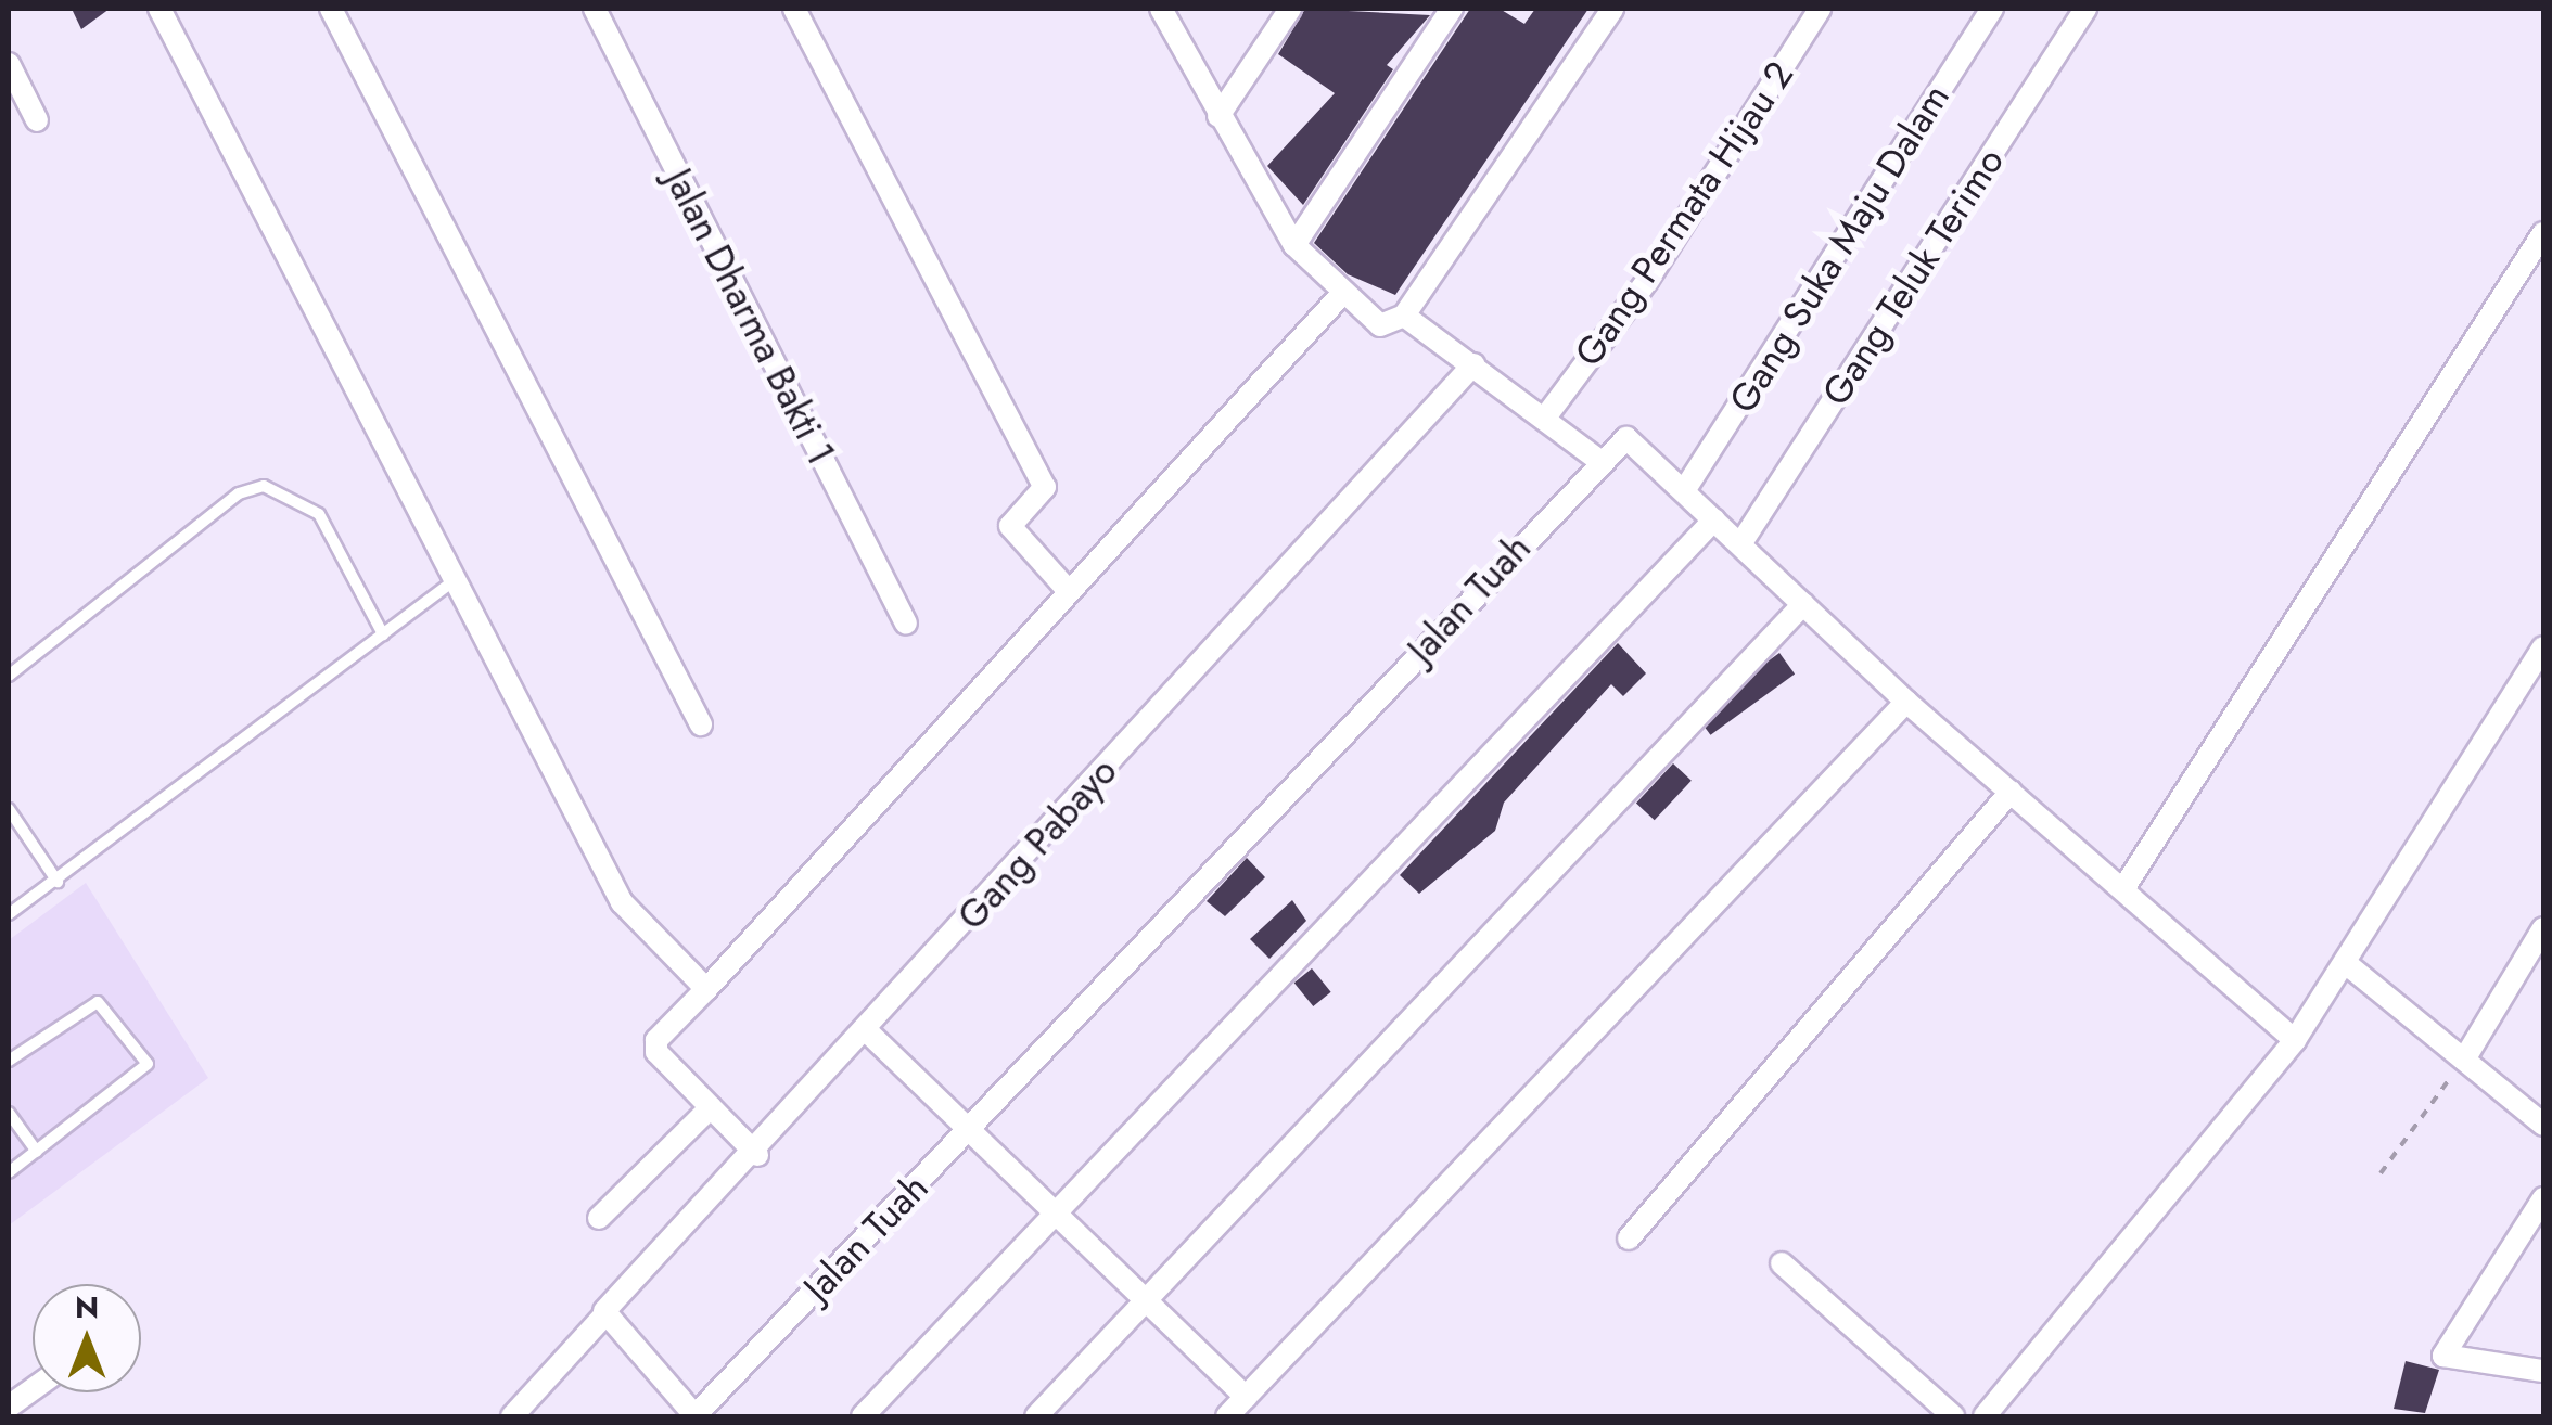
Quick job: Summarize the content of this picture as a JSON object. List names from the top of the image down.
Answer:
{
  "streets": {
    "street": [
      "Gang Permata Hijau 2",
      "Gang Suka Maju Dalam",
      "Gang Teluk Terimo",
      "Jalan Dharma Bakti 1",
      "Jalan Tuah",
      "Gang Pabayo"
    ]
  },
  "north": "top"
}
